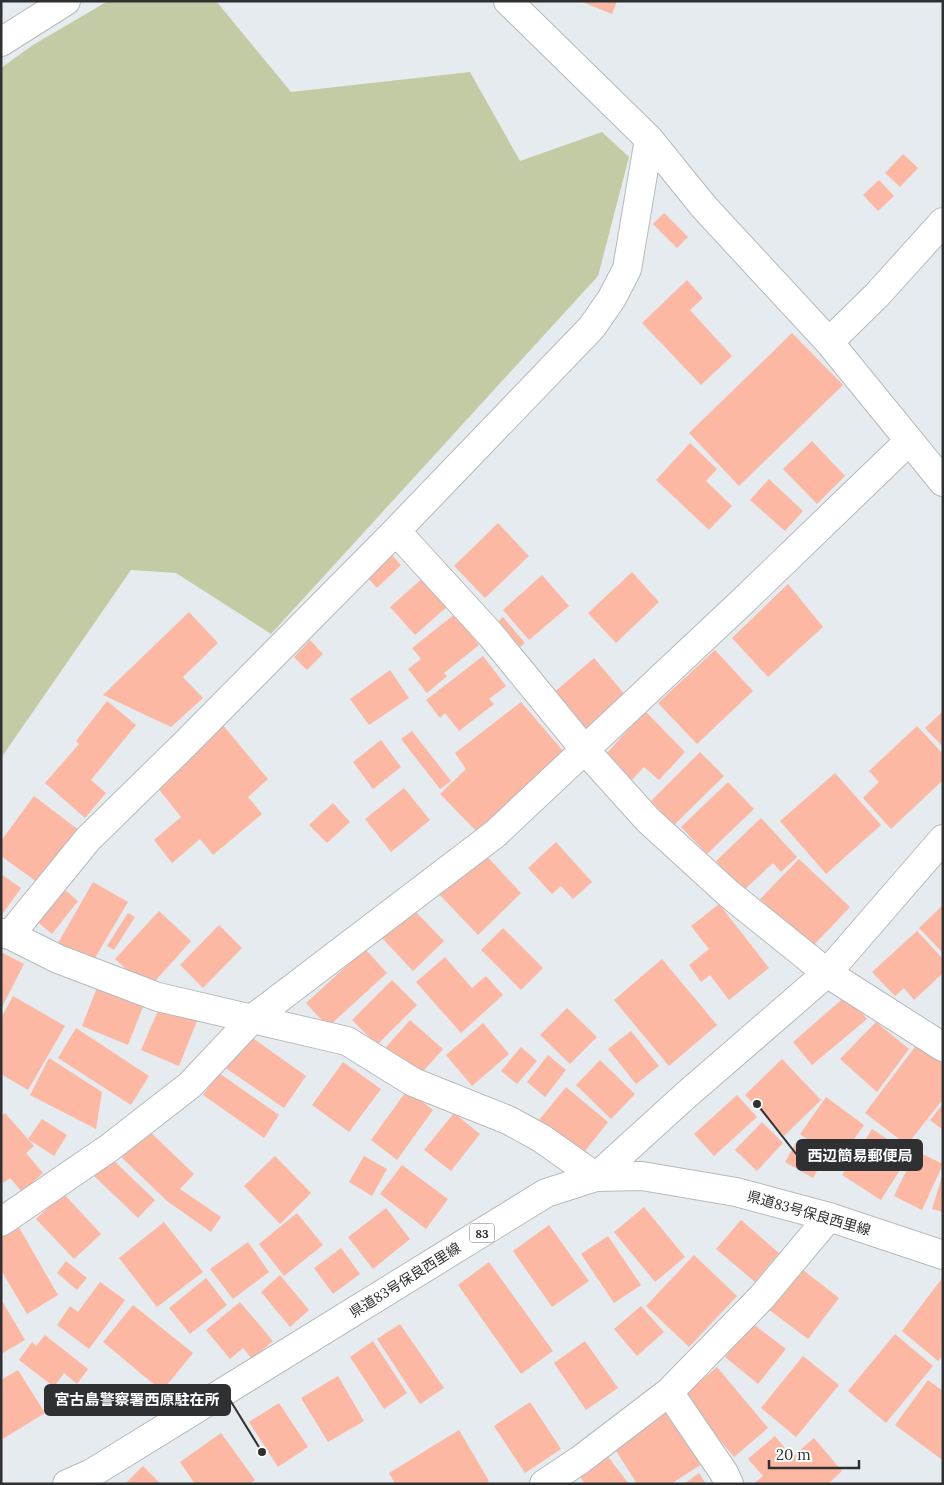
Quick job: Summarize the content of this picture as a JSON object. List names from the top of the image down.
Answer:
{
  "streets": {
    "street": ["県道83号保良西里線", "83"]
  },
  "places": ["西辺簡易郵便局", "宮古島警察署西原駐在所"],
  "scale_bar": "20 m"
}
